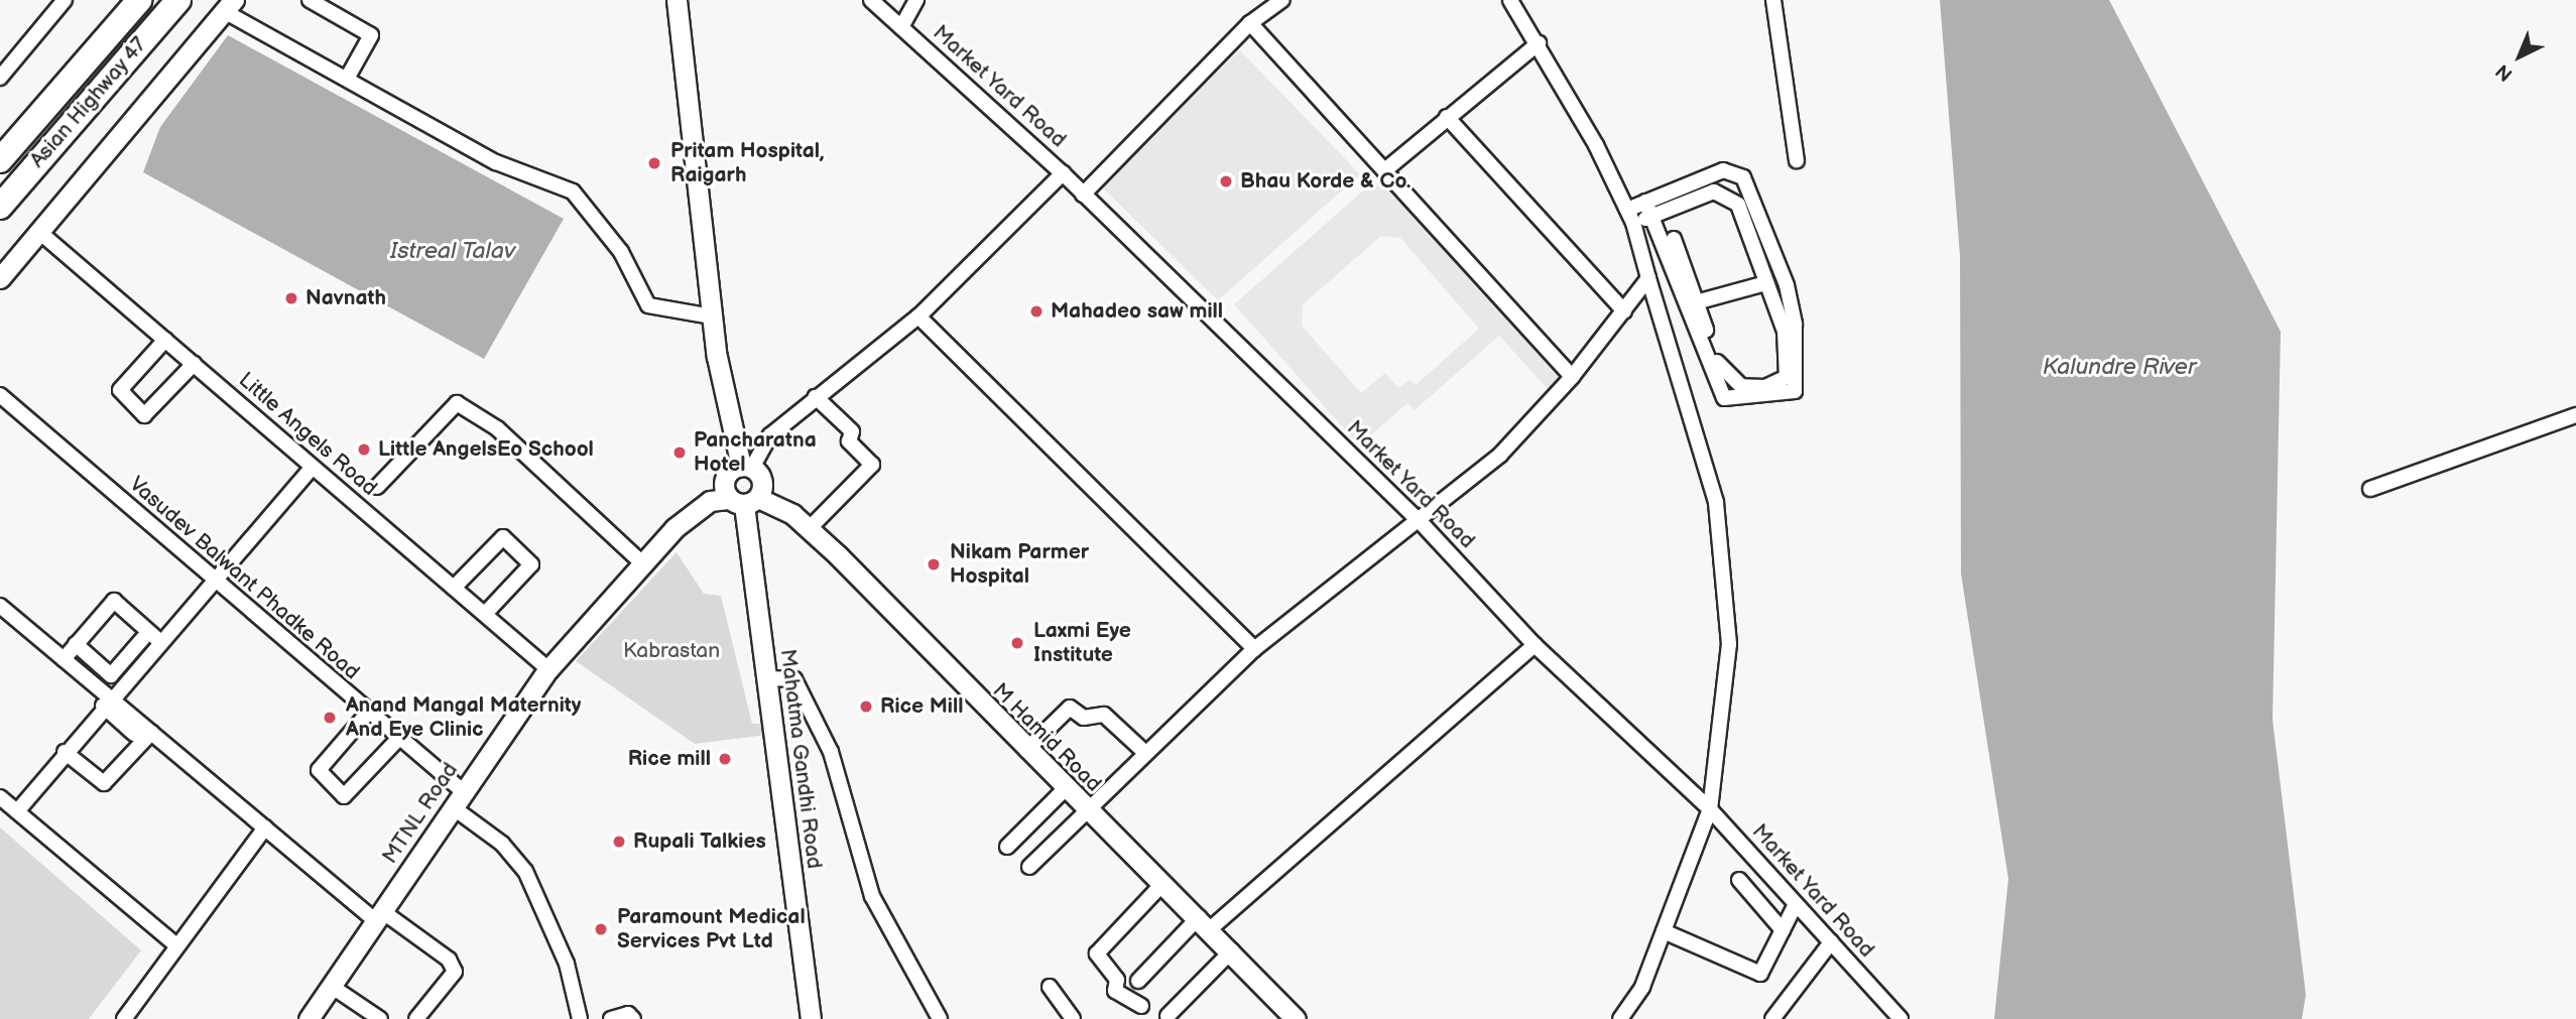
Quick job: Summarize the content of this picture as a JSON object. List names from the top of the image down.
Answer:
{
  "streets": {
    "highway": ["Asian Highway 47"],
    "main road": ["M Hamid Road", "Mahatma Gandhi Road", "MTNL Road"],
    "street": ["Market Yard Road", "Little Angels Road", "Vasudev Balwant Phadke Road"]
  },
  "crossings": [
    ["Little Angels Road", "MTNL Road"],
    ["Vasudev Balwant Phadke Road", "MTNL Road"],
    ["M Hamid Road", "Mahatma Gandhi Road"],
    ["M Hamid Road", "MTNL Road"],
    ["Mahatma Gandhi Road", "MTNL Road"]
  ],
  "water": ["Istreal Talav", "Kalundre River"],
  "parks": ["Kabrastan"],
  "places": [
    "Pritam Hospital, Raigarh",
    "Bhau Korde & Co.",
    "Navnath",
    "Mahadeo saw mill",
    "Little AngelsEo School",
    "Pancharatna Hotel",
    "Nikam Parmer Hospital",
    "Laxmi Eye Institute",
    "Rice Mill",
    "Anand Mangal Maternity And Eye Clinic",
    "Rice mill",
    "Rupali Talkies",
    "Paramount Medical Services Pvt Ltd"
  ],
  "north": "bottom left"
}
